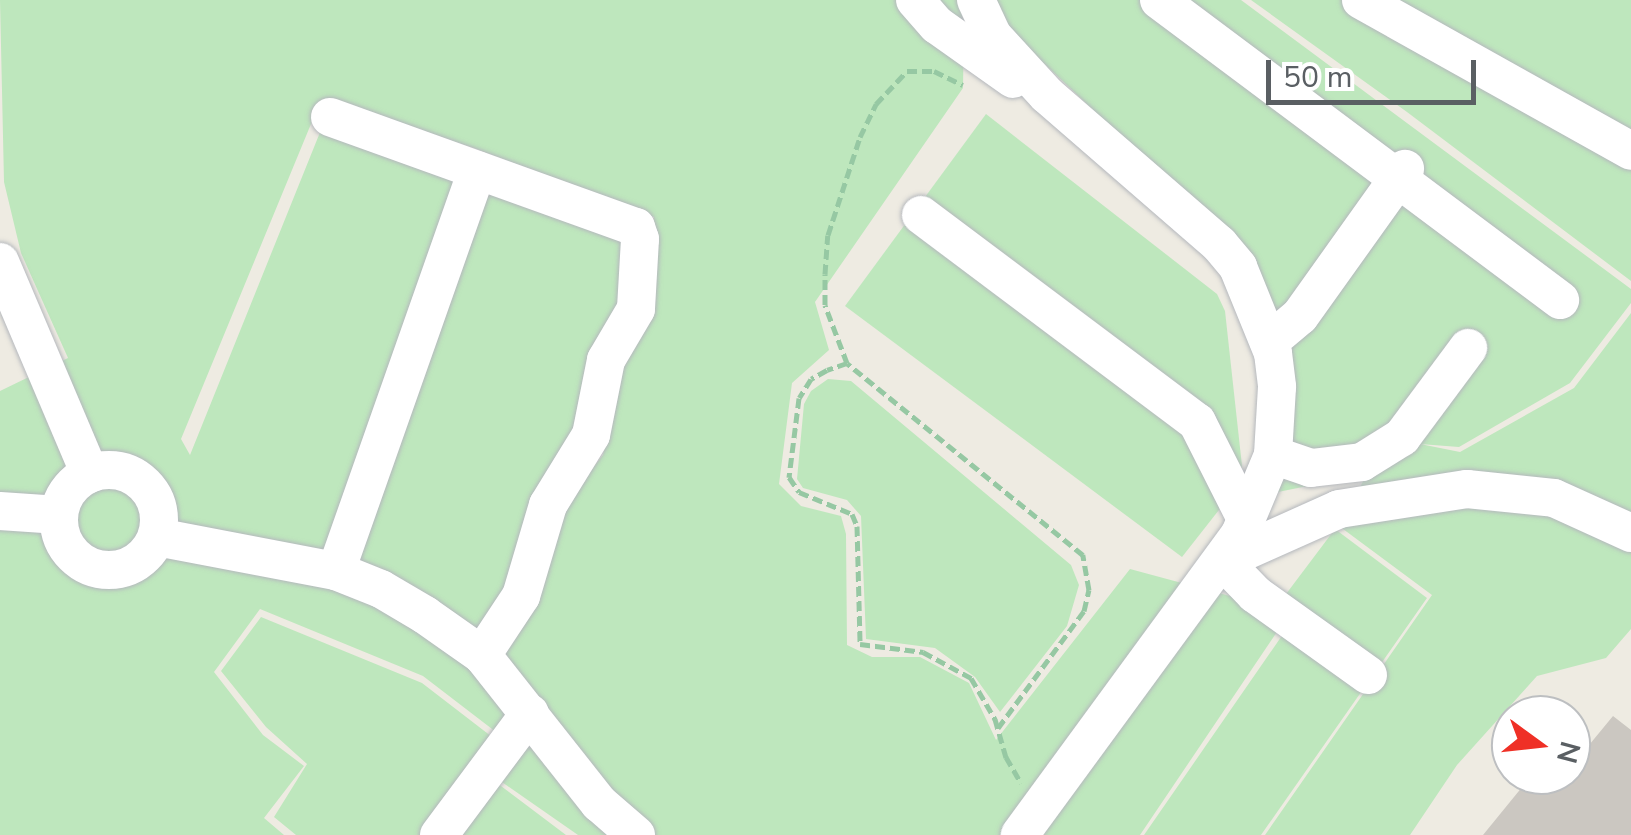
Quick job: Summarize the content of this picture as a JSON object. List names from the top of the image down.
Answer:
{
  "scale_bar": "50 m",
  "north": "right"
}
